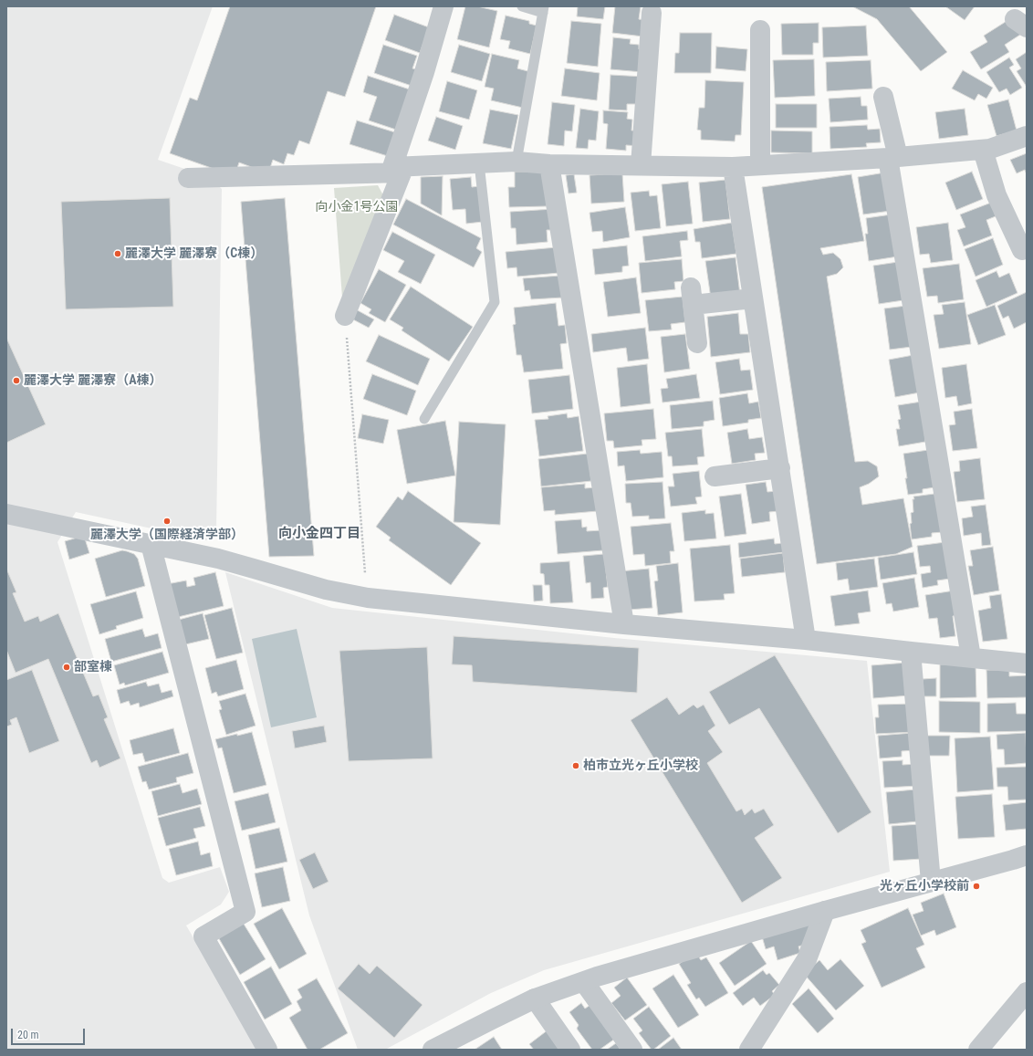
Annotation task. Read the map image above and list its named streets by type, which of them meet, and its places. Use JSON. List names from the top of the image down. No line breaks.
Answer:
{"districts":["向小金四丁目"],"parks":["向小金1号公園"],"places":["麗澤大学 麗澤寮（C棟）","麗澤大学 麗澤寮（A棟）","麗澤大学（国際経済学部）","部室棟","柏市立光ヶ丘小学校","光ヶ丘小学校前"],"scale_bar":"20 m"}
